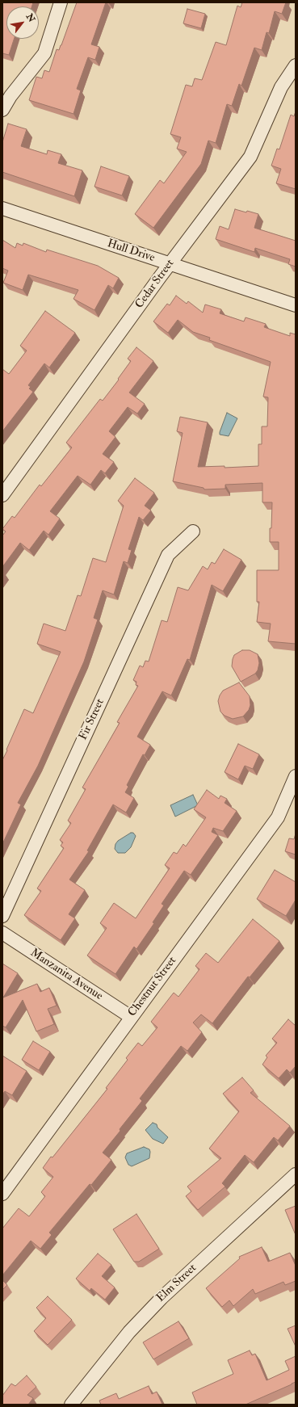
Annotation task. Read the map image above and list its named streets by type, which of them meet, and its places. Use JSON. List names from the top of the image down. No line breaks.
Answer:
{"streets":{"street":["Hull Drive","Cedar Street","Fir Street","Manzanita Avenue","Chestnut Street","Elm Street"]},"crossings":[["Hull Drive","Cedar Street"],["Manzanita Avenue","Chestnut Street"]],"north":"top right"}
